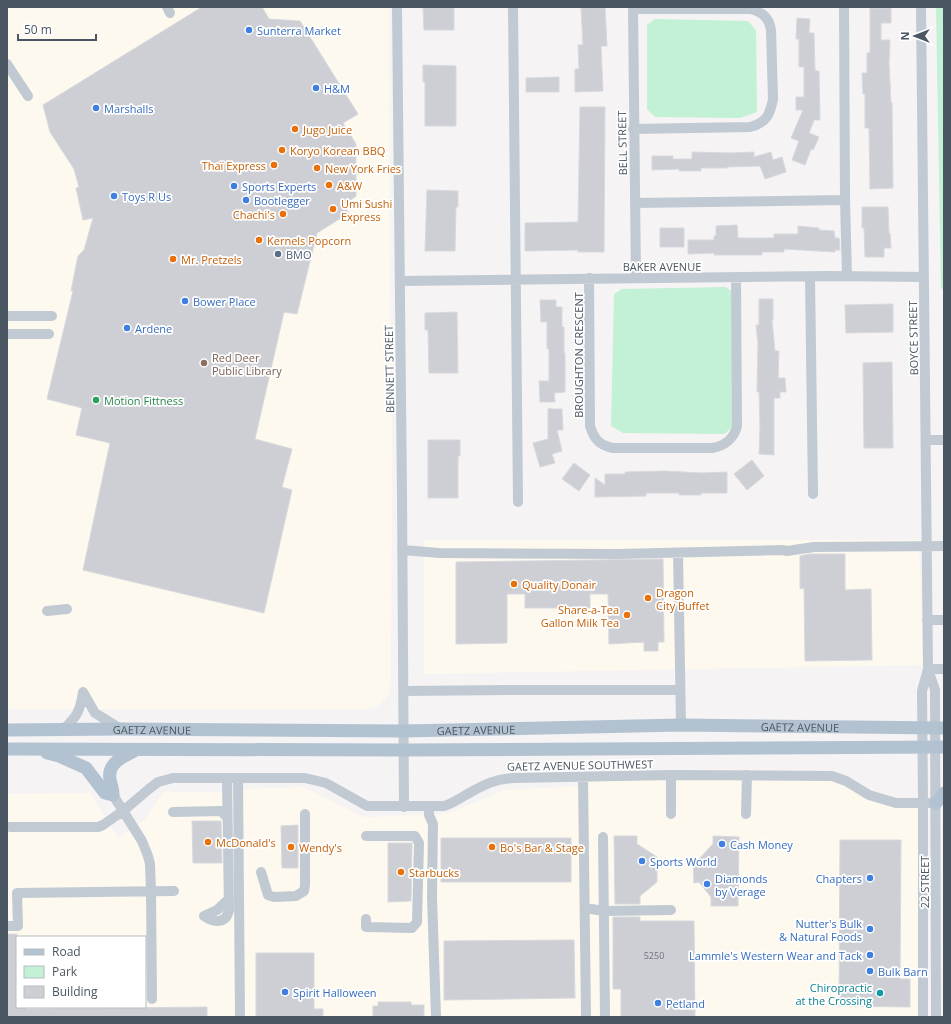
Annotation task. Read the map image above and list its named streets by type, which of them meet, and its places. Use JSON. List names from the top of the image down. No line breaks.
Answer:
{"streets":{"main road":["GAETZ AVENUE"],"street":["BELL STREET","BAKER AVENUE","BOYCE STREET","BROUGHTON CRESCENT","BENNETT STREET","GAETZ AVENUE SOUTHWEST","22 STREET"]},"crossings":[["BELL STREET","BAKER AVENUE"],["BAKER AVENUE","BOYCE STREET"],["BAKER AVENUE","BROUGHTON CRESCENT"],["BAKER AVENUE","BENNETT STREET"],["BOYCE STREET","GAETZ AVENUE"],["BOYCE STREET","22 STREET"],["BENNETT STREET","GAETZ AVENUE"],["GAETZ AVENUE","22 STREET"],["GAETZ AVENUE SOUTHWEST","22 STREET"]],"places":["Sunterra Market","H&M","Marshalls","Jugo Juice","Koryo Korean BBQ","Thaï Express","New York Fries","A&W","Sports Experts","Toys R Us","Bootlegger","Umi Sushi Express","Chachi's","Kernels Popcorn","BMO","Mr. Pretzels","Bower Place","Ardene","Red Deer Public Library","Motion Fittness","Quality Donair","Dragon City Buffet","Share-a-Tea Gallon Milk Tea","McDonald's","Cash Money","Wendy's","Bo's Bar & Stage","Sports World","Starbucks","Chapters","Diamonds by Verage","Nutter's Bulk & Natural Foods","Lammle's Western Wear and Tack","Bulk Barn","Spirit Halloween","Chiropractic at the Crossing","Petland"],"house_numbers":["5250"],"legend":["Road","Park","Building"],"scale_bar":"50 m","north":"left"}
